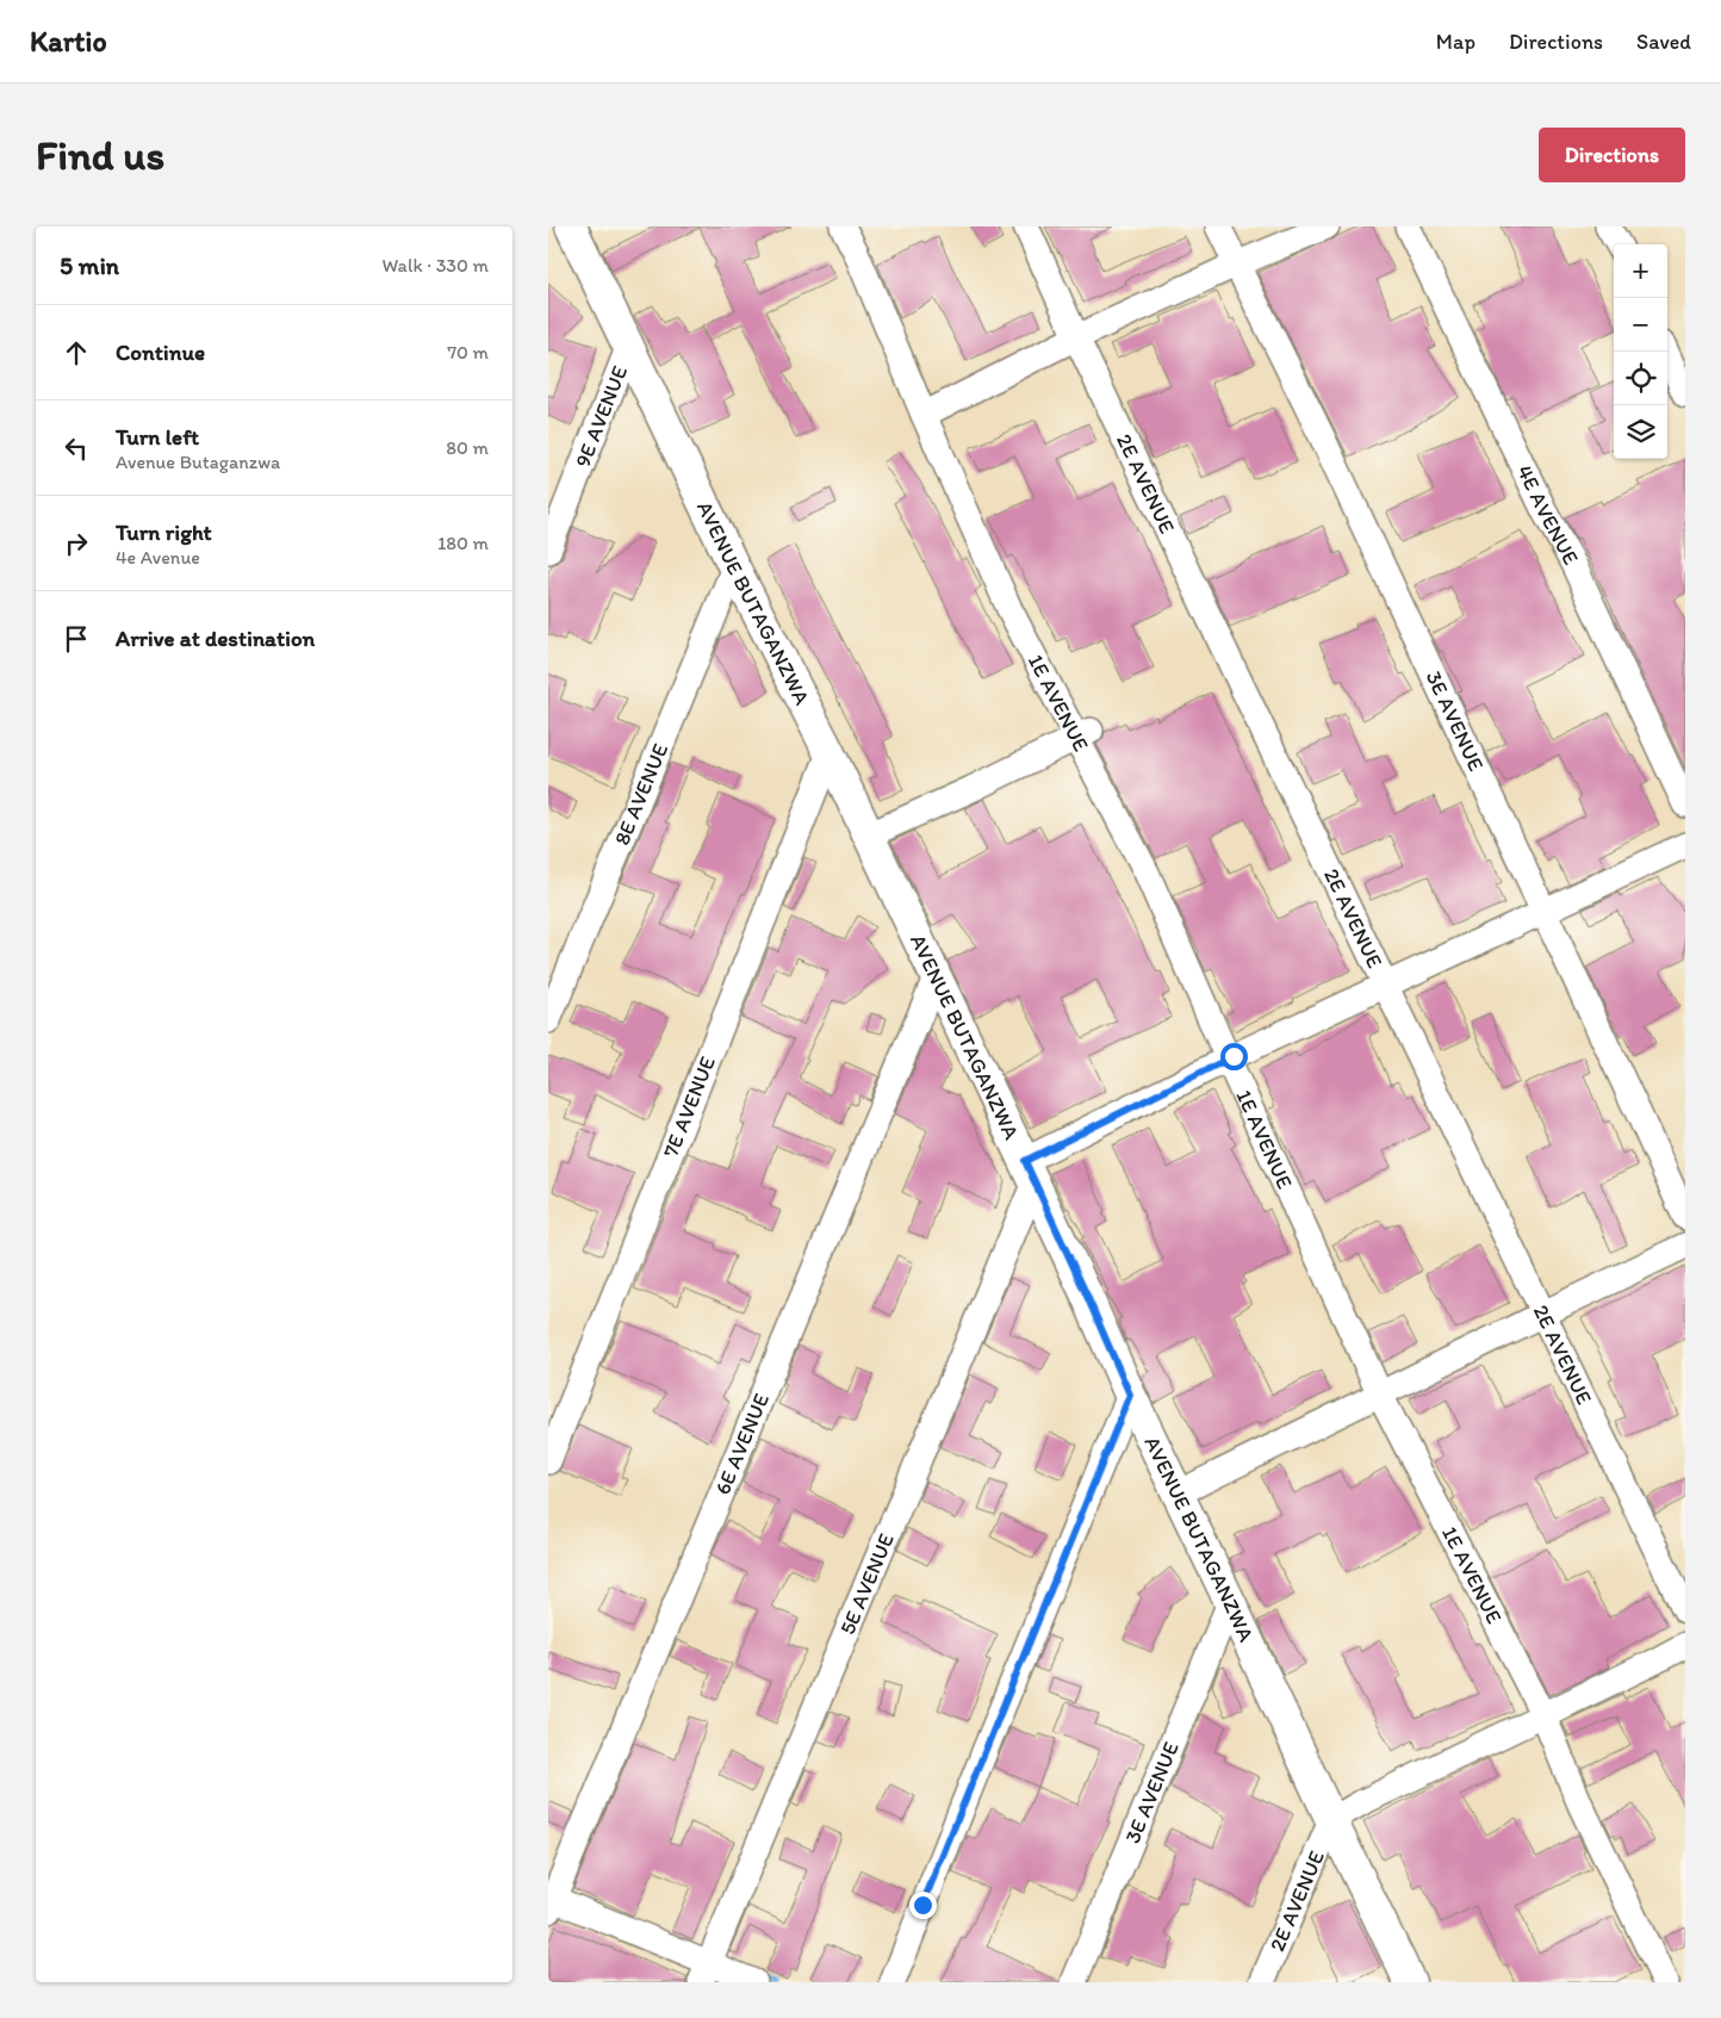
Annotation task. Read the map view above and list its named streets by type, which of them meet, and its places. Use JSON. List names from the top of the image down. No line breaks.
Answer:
{"streets":{"street":["9E AVENUE","2E AVENUE","4E AVENUE","AVENUE BUTAGANZWA","1E AVENUE","3E AVENUE","8E AVENUE","7E AVENUE","6E AVENUE","5E AVENUE"]},"crossings":[["9E AVENUE","AVENUE BUTAGANZWA"],["2E AVENUE","AVENUE BUTAGANZWA"],["AVENUE BUTAGANZWA","3E AVENUE"],["AVENUE BUTAGANZWA","8E AVENUE"],["AVENUE BUTAGANZWA","7E AVENUE"],["AVENUE BUTAGANZWA","6E AVENUE"],["AVENUE BUTAGANZWA","5E AVENUE"]],"page":{"header":"Kartio","nav":["Map","Directions","Saved"],"buttons":"Directions","title":"Find us","heading":["5 min","Walk · 330 m"],"map_buttons":["+","−"],"list":[["Continue","70 m"],["Turn left","Avenue Butaganzwa","80 m"],["Turn right","4e Avenue","180 m"],"Arrive at destination"]}}
